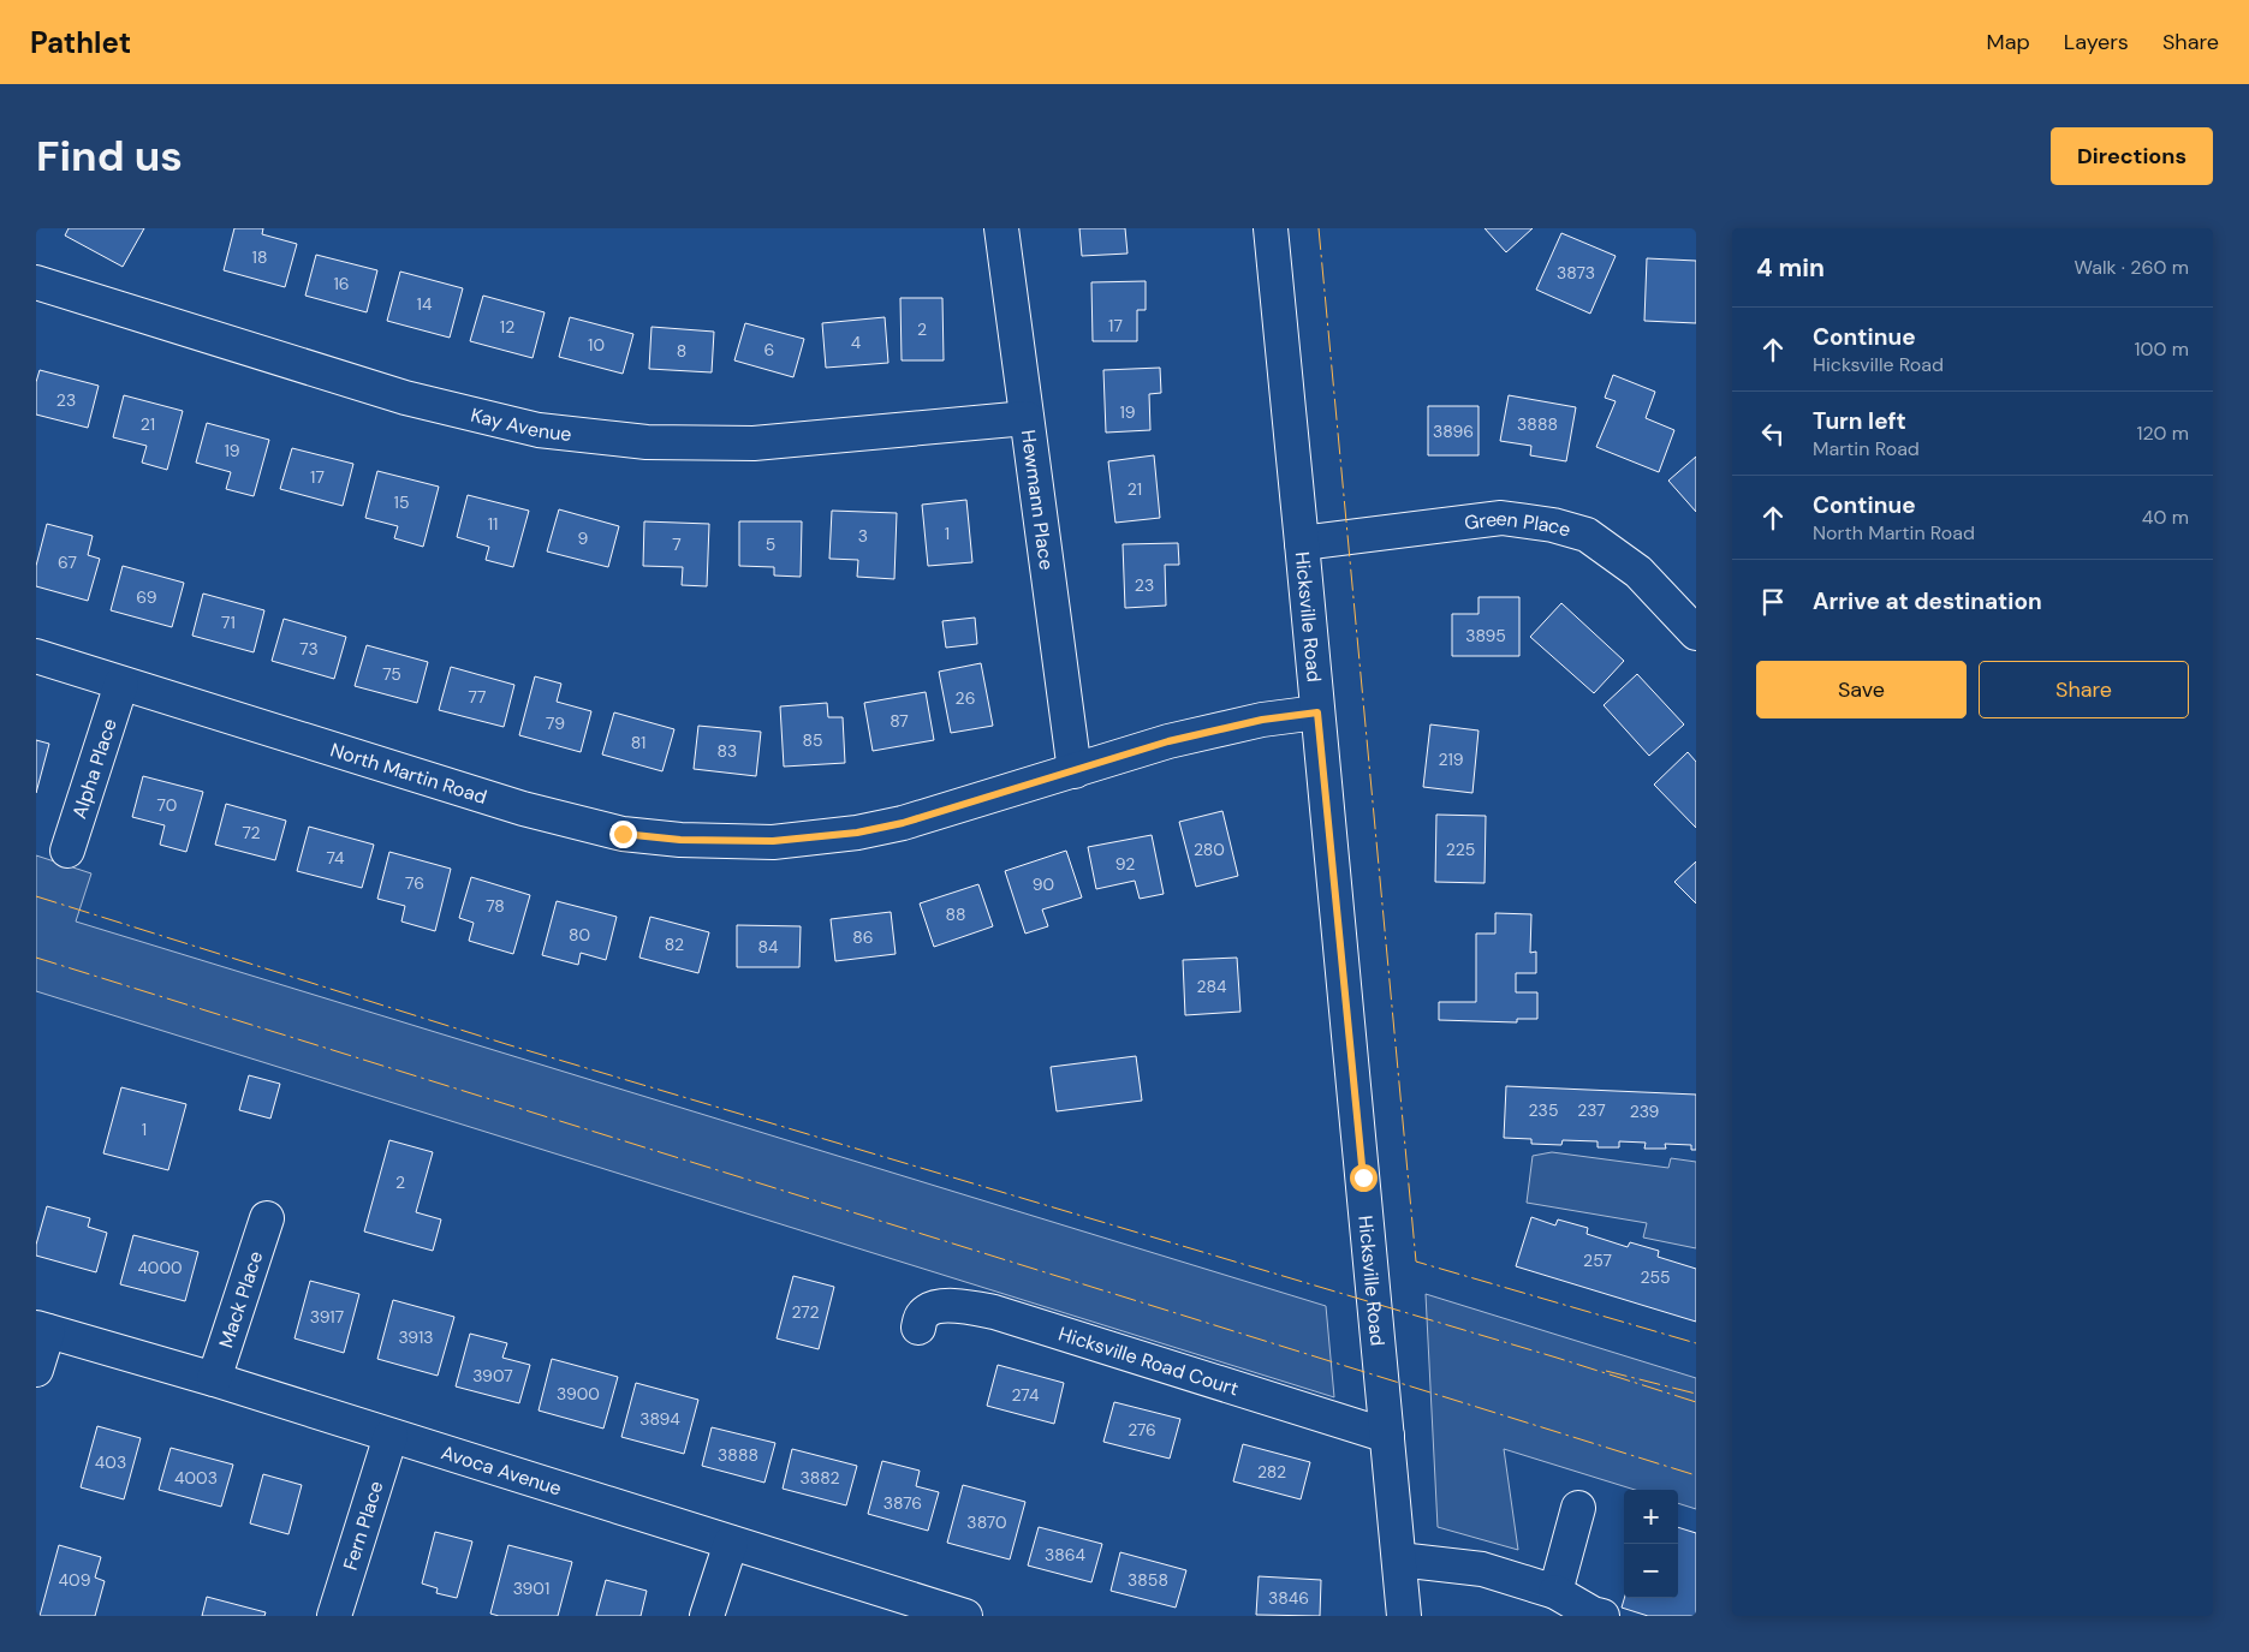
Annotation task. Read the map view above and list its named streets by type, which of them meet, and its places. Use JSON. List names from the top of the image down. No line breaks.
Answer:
{"streets":{"street":["Kay Avenue","Hewmann Place","Green Place","Hicksville Road","Alpha Place","North Martin Road","Mack Place","Hicksville Road Court","Avoca Avenue","Fern Place"]},"crossings":[["Kay Avenue","Hewmann Place"],["Hewmann Place","North Martin Road"],["Green Place","Hicksville Road"],["Hicksville Road","North Martin Road"],["Hicksville Road","Hicksville Road Court"],["Alpha Place","North Martin Road"],["Mack Place","Avoca Avenue"],["Avoca Avenue","Fern Place"]],"house_numbers":["18","3873","16","14","17","12","2","4","10","6","8","23","19","21","3888","3896","19","17","21","15","11","1","3","9","7","5","67","23","69","71","3895","73","75","77","26","87","79","85","81","83","219","70","72","280","225","74","92","76","90","78","88","80","86","82","84","284","235","237","239","1","2","257","4000","255","272","3917","3913","3907","3900","274","3894","276","3888","403","282","4003","3882","3876","3870","3864","409","3858","3901","3846"],"page":{"header":"Pathlet","nav":["Map","Layers","Share"],"buttons":["Directions",["Save","Share"]],"title":"Find us","heading":["4 min","Walk · 260 m"],"list":[["Continue","Hicksville Road","100 m"],["Turn left","Martin Road","120 m"],["Continue","North Martin Road","40 m"],"Arrive at destination"],"map_buttons":["+","−"]}}
